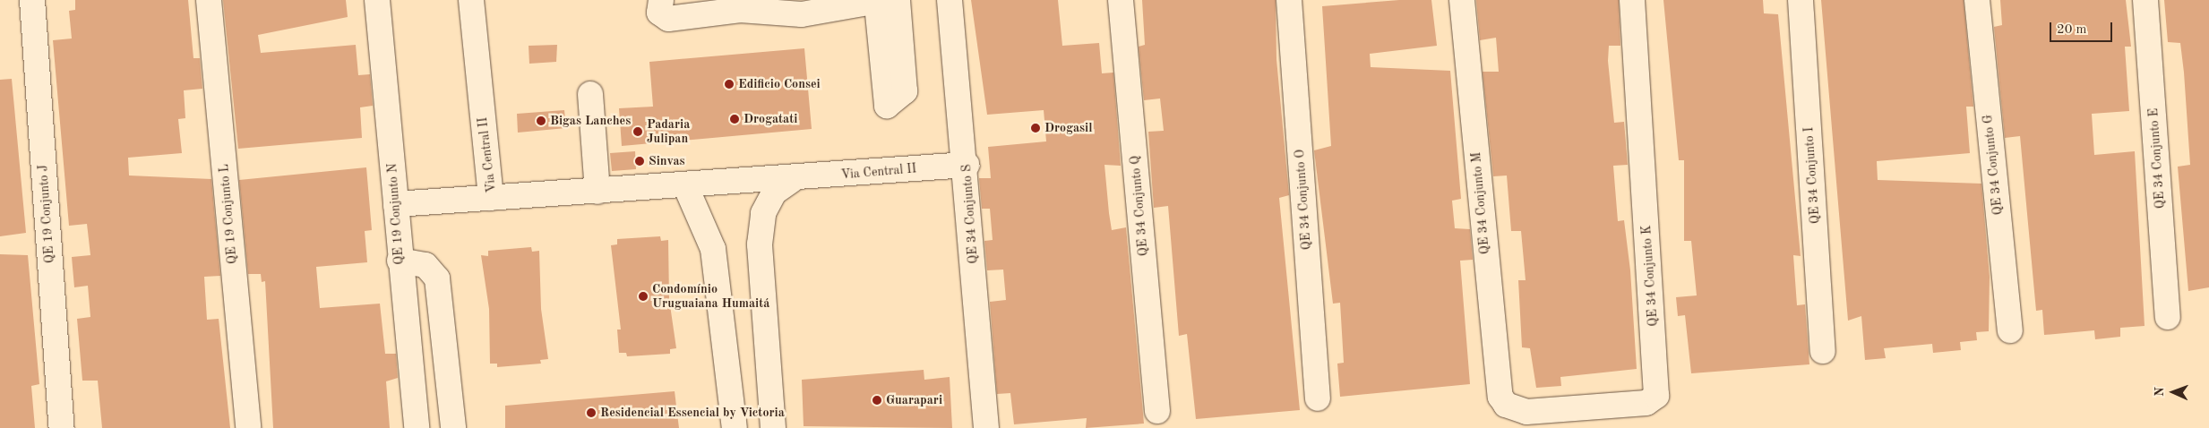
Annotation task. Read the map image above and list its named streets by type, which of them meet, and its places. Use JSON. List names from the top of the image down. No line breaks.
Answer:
{"streets":{"street":["Via Central II","QE 34 Conjunto E","QE 34 Conjunto G","QE 34 Conjunto I","QE 34 Conjunto O","QE 34 Conjunto M","QE 34 Conjunto Q","QE 19 Conjunto J","QE 19 Conjunto L","QE 19 Conjunto N","QE 34 Conjunto S","QE 34 Conjunto K"]},"crossings":[["Via Central II","QE 34 Conjunto S"],["QE 34 Conjunto M","QE 34 Conjunto K"]],"places":["Edificio Consei","Drogatati","Bigas Lanches","Drogasil","Padaria Julipan","Sinvas","Condomínio Uruguaiana Humaitá","Guarapari","Residencial Essencial by Victoria"],"scale_bar":"20 m","north":"left"}
